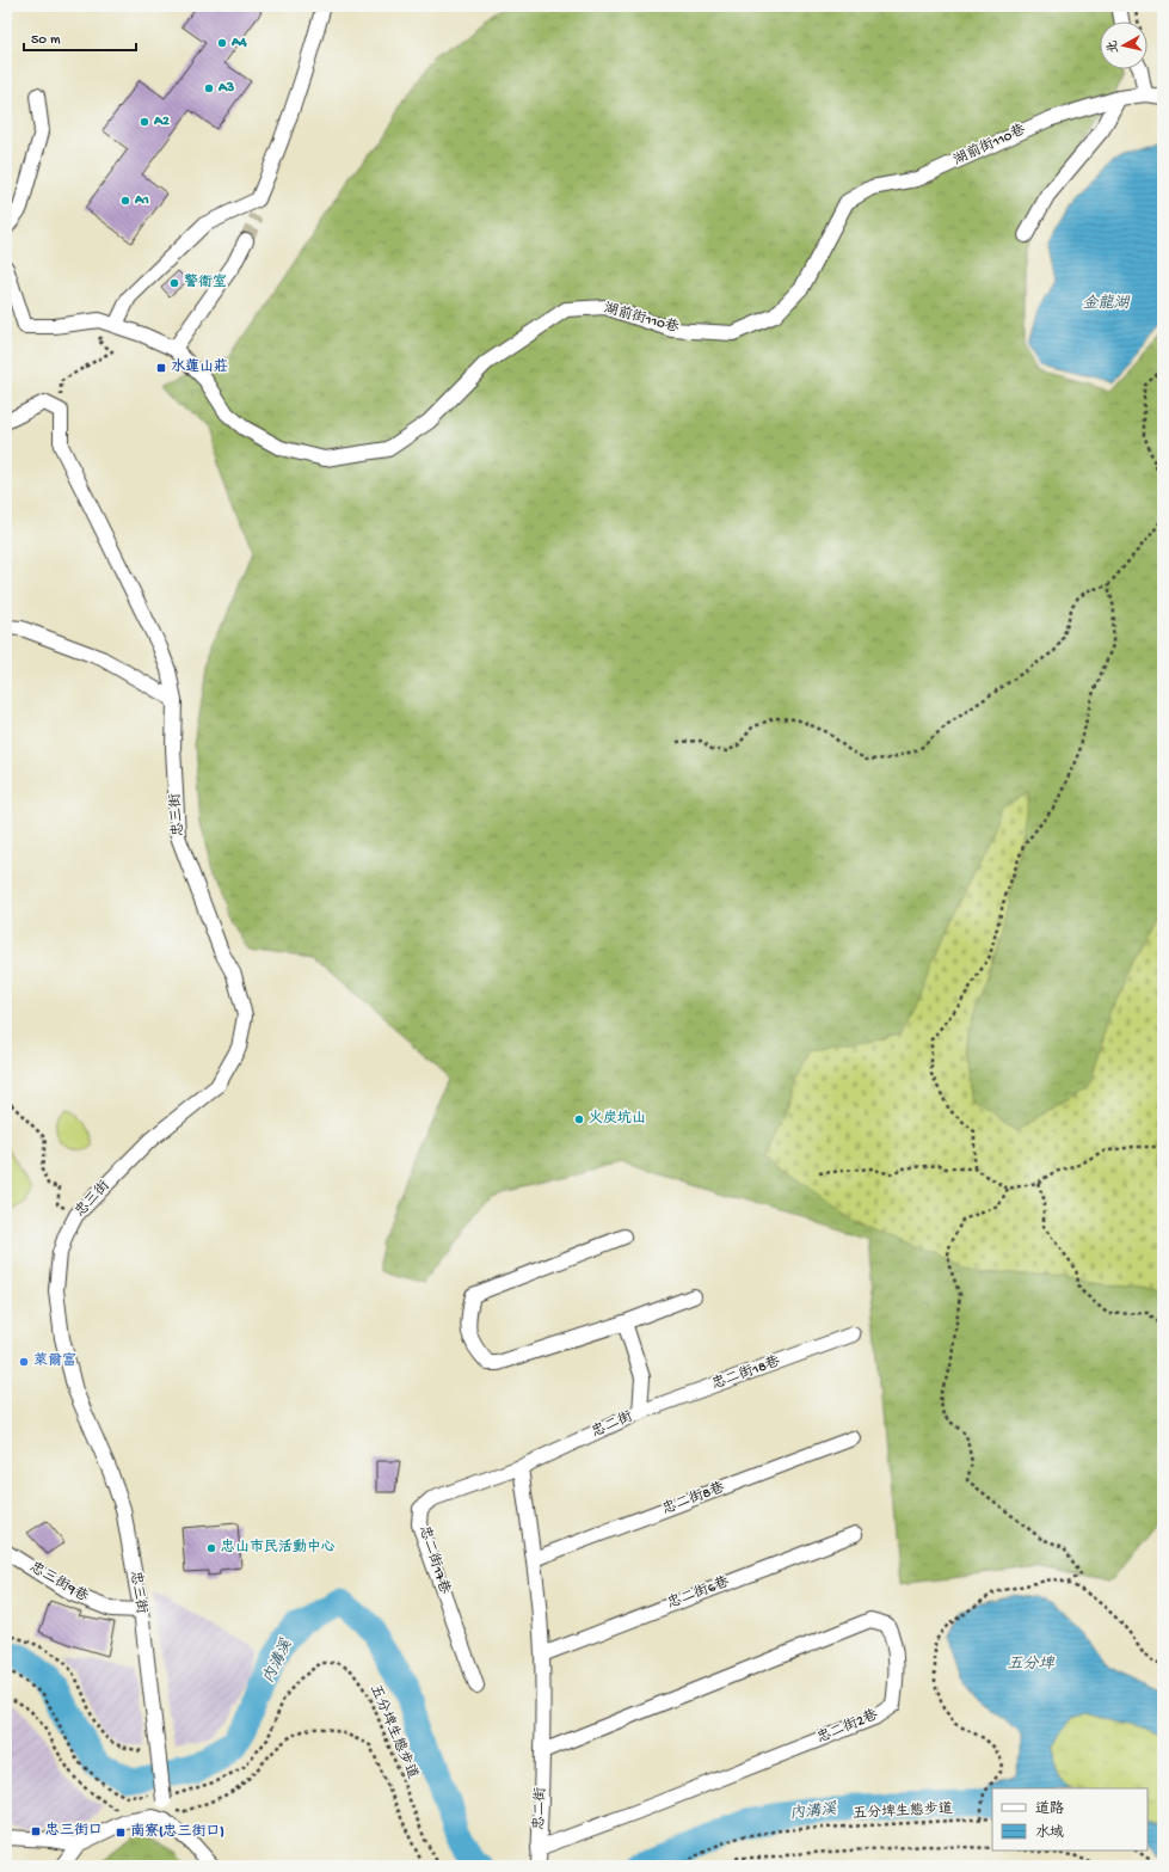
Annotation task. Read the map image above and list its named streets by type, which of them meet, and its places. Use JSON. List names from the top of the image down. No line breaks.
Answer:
{"streets":{"street":["湖前街110巷","忠三街","忠二街18巷","忠二街","忠二街8巷","忠二街17巷","忠三街9巷","忠二街6巷","忠二街2巷"],"path":["五分埤生態步道"]},"crossings":[["忠三街","忠三街9巷"],["忠三街","五分埤生態步道"],["忠二街18巷","忠二街"],["忠二街","忠二街8巷"],["忠二街","忠二街17巷"],["忠二街","忠二街6巷"],["忠二街","忠二街2巷"]],"water":["金龍湖","內溝溪","五分埤"],"places":{"other":["A4","A3","A2","A1","警衛室","火炭坑山","萊爾富","忠山市民活動中心"],"transit":["水蓮山莊","忠三街口","南寮(忠三街口)"]},"legend":["道路","水域"],"scale_bar":"50 m","north":"left"}
